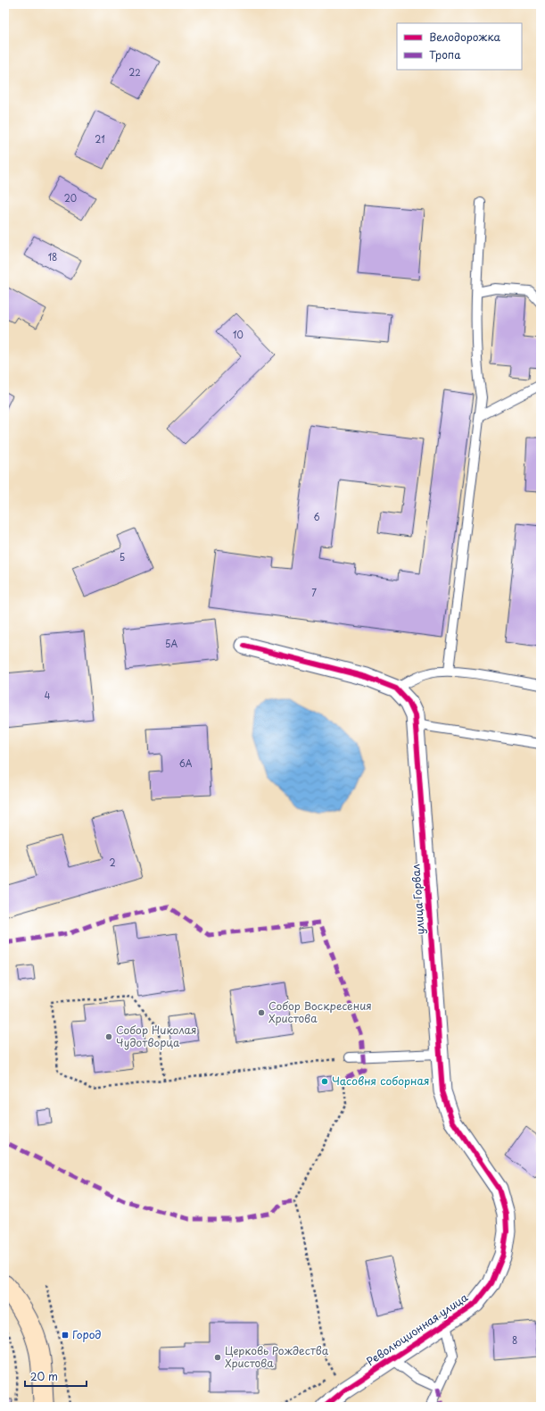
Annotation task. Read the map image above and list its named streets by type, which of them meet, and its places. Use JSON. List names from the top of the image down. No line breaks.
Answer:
{"streets":{"street":["улица Горвал","Революционная улица"]},"crossings":[["улица Горвал","Революционная улица"]],"places":{"other":["Собор Воскресения Христова","Собор Николая Чудотворца","Часовня соборная","Церковь Рождества Христова"],"transit":["Город"]},"house_numbers":["22","21","20","18","10","6","5","7","5А","4","6А","2","8"],"legend":["Велодорожка","Тропа"],"scale_bar":"20 m"}
